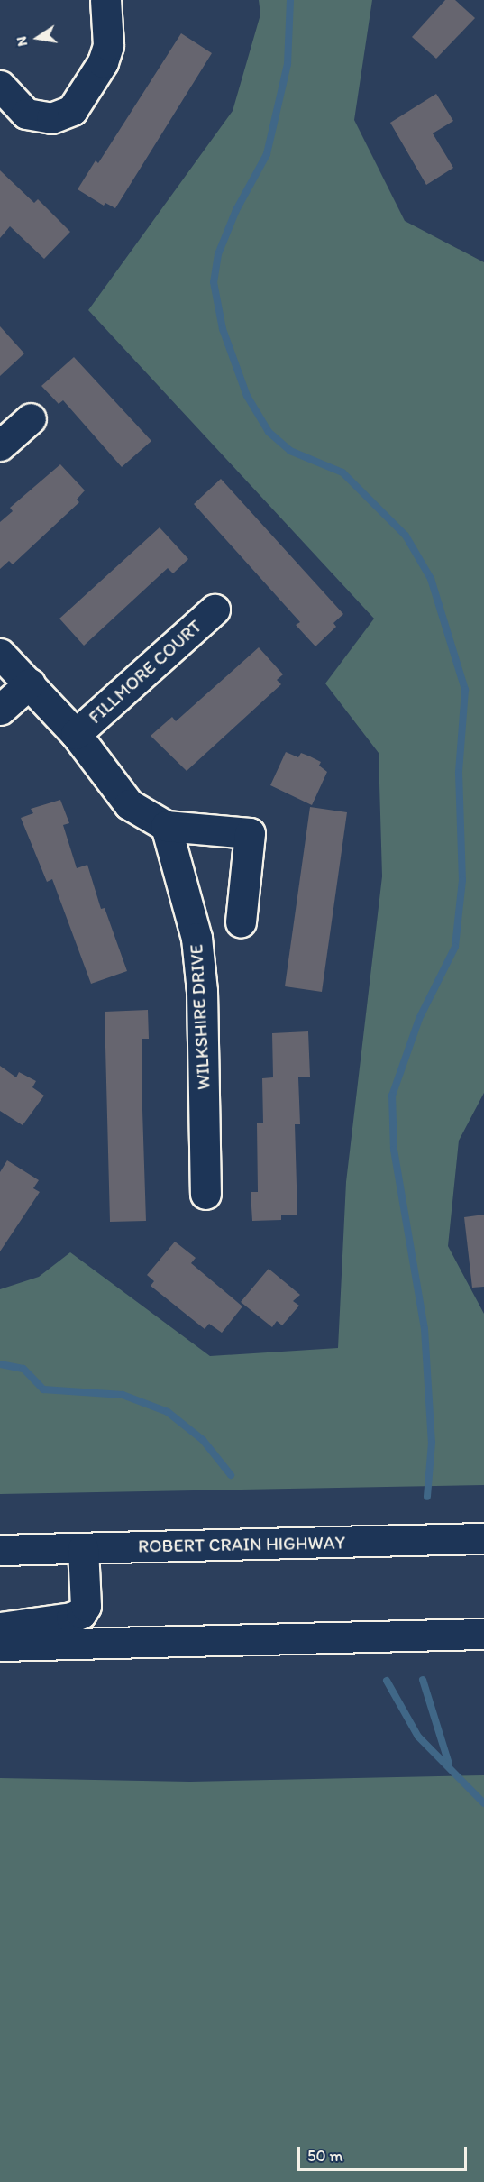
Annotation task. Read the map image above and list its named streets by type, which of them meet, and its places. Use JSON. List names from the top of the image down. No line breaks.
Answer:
{"streets":{"main road":["FILLMORE COURT","WILKSHIRE DRIVE","ROBERT CRAIN HIGHWAY"]},"scale_bar":"50 m","north":"left"}
